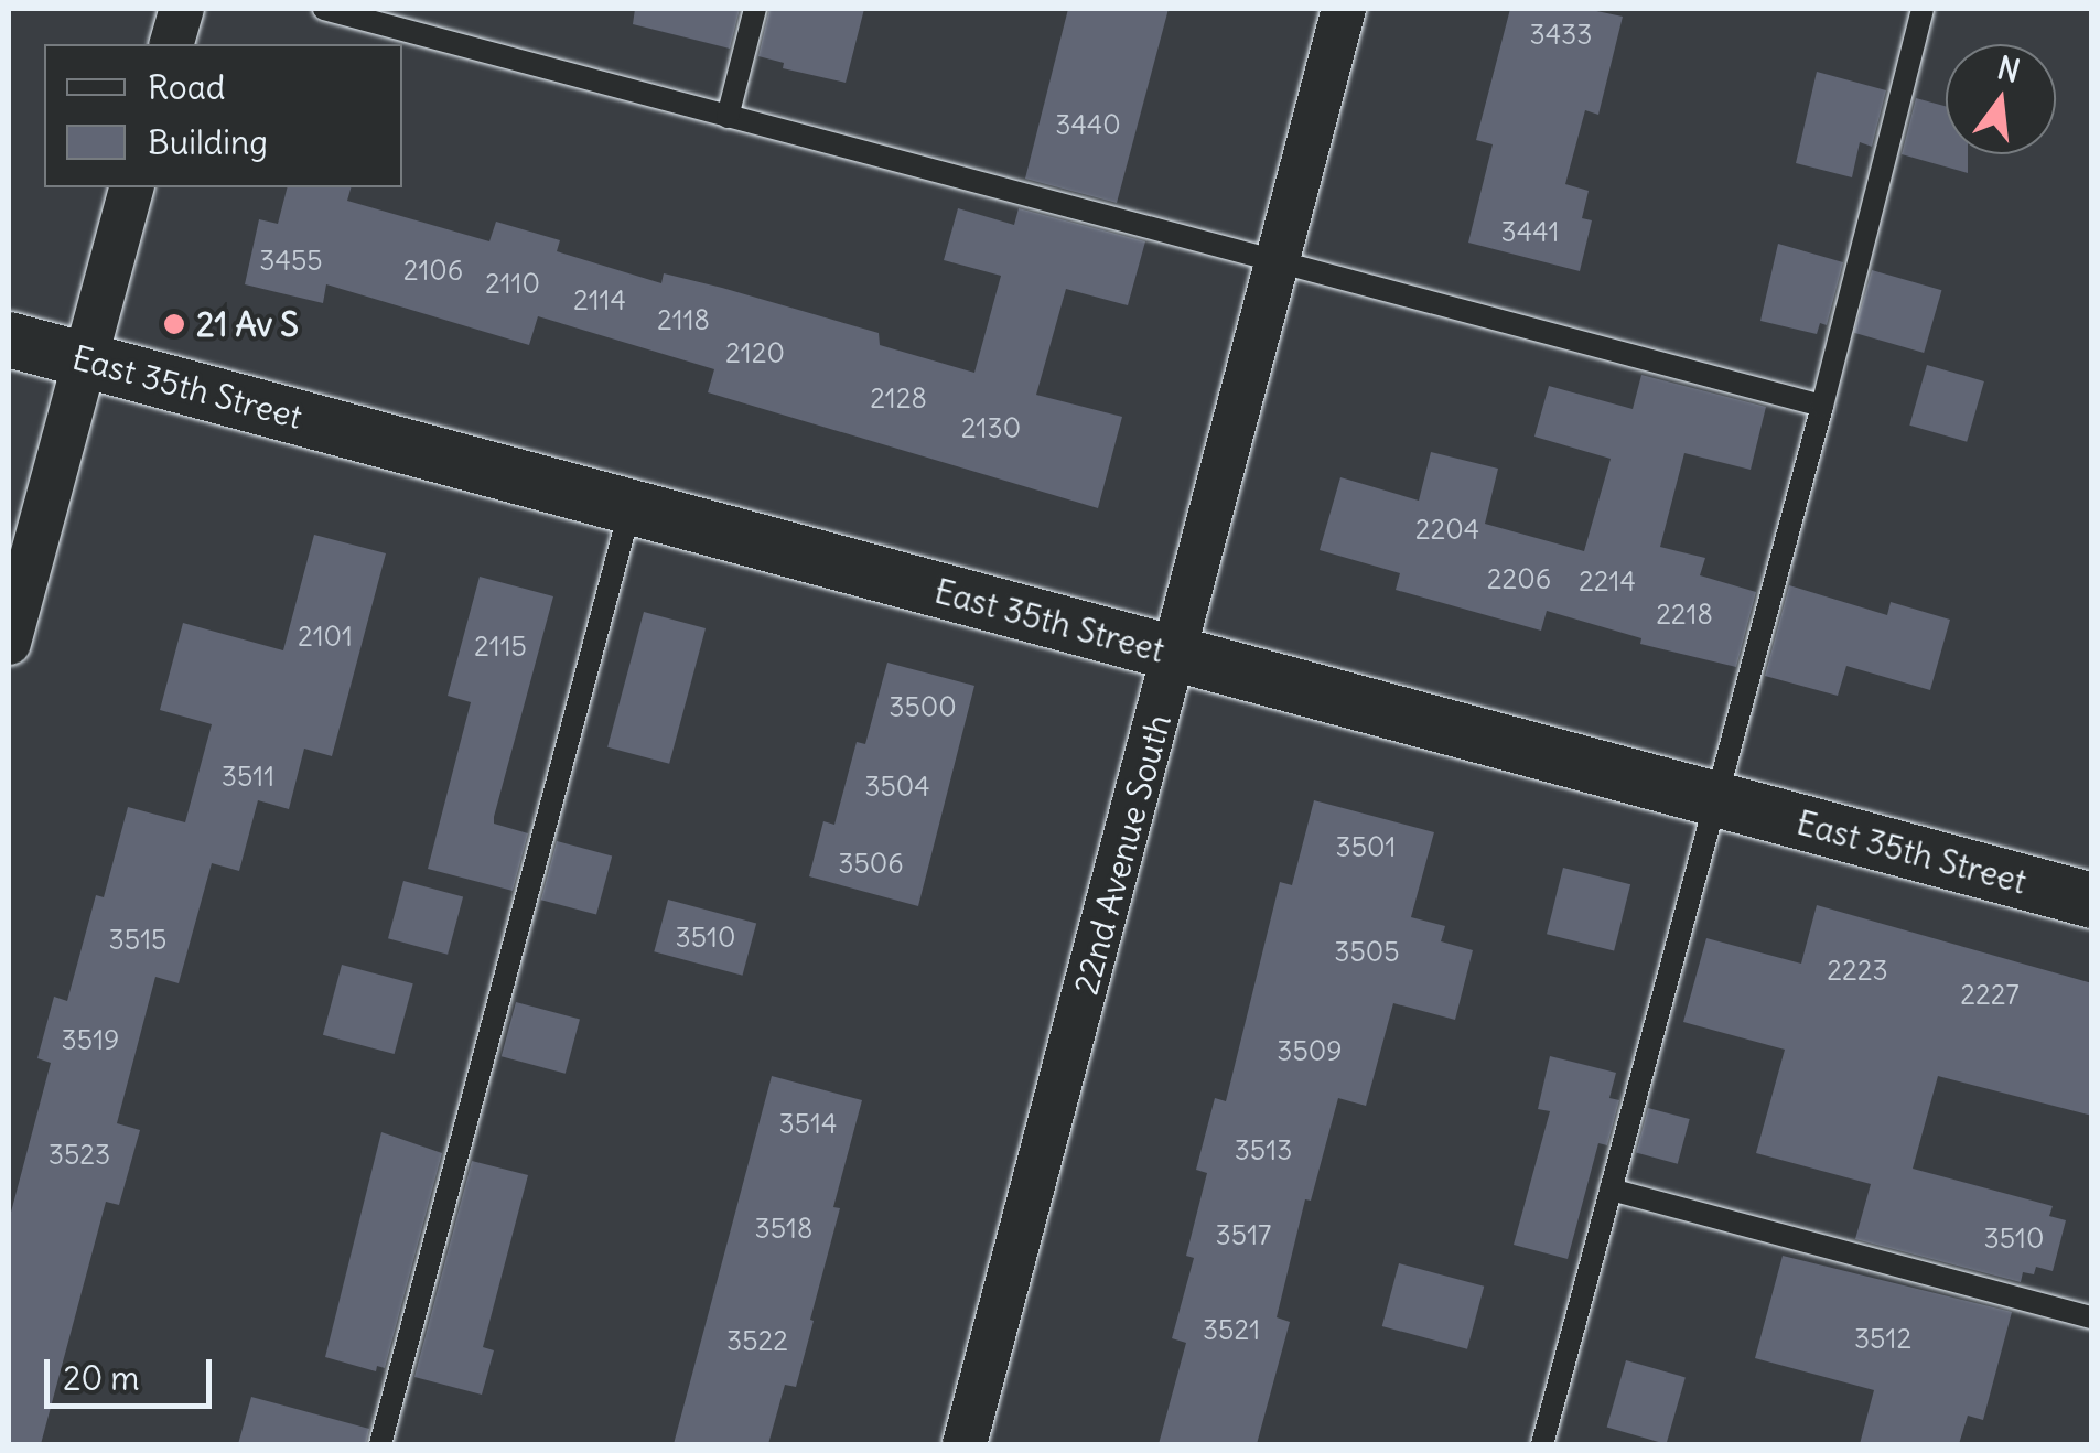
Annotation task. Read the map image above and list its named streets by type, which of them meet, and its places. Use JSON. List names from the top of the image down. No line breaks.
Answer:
{"streets":{"street":["East 35th Street","22nd Avenue South"]},"crossings":[["East 35th Street","22nd Avenue South"]],"places":["21 Av S"],"house_numbers":["3433","3440","3441","3455","2106","2110","2114","2118","2120","2128","2130","2204","2206","2214","2218","2101","2115","3500","3511","3504","3501","3506","3510","3515","3505","2223","2227","3519","3509","3514","3513","3523","3518","3517","3510","3521","3512","3522"],"legend":["Road","Building"],"scale_bar":"20 m","north":"top"}
